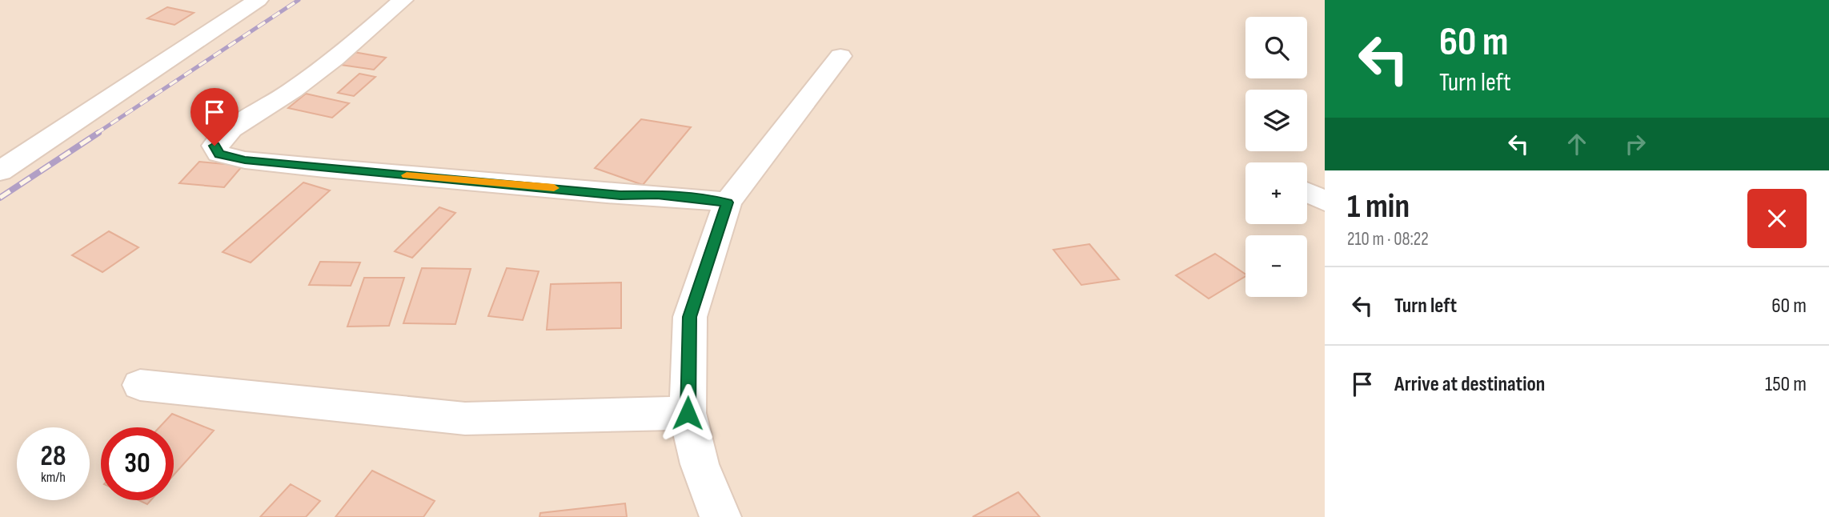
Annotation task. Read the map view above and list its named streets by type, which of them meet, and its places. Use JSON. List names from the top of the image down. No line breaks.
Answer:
{"page":{"turn":["60 m","Turn left"],"map_buttons":["+","−"],"heading":["1 min","210 m · 08:22"],"list":[{"name":"Turn left","value":"60 m"},{"name":"Arrive at destination","value":"150 m"}],"speed":"28 km/h","limit":"30"}}
